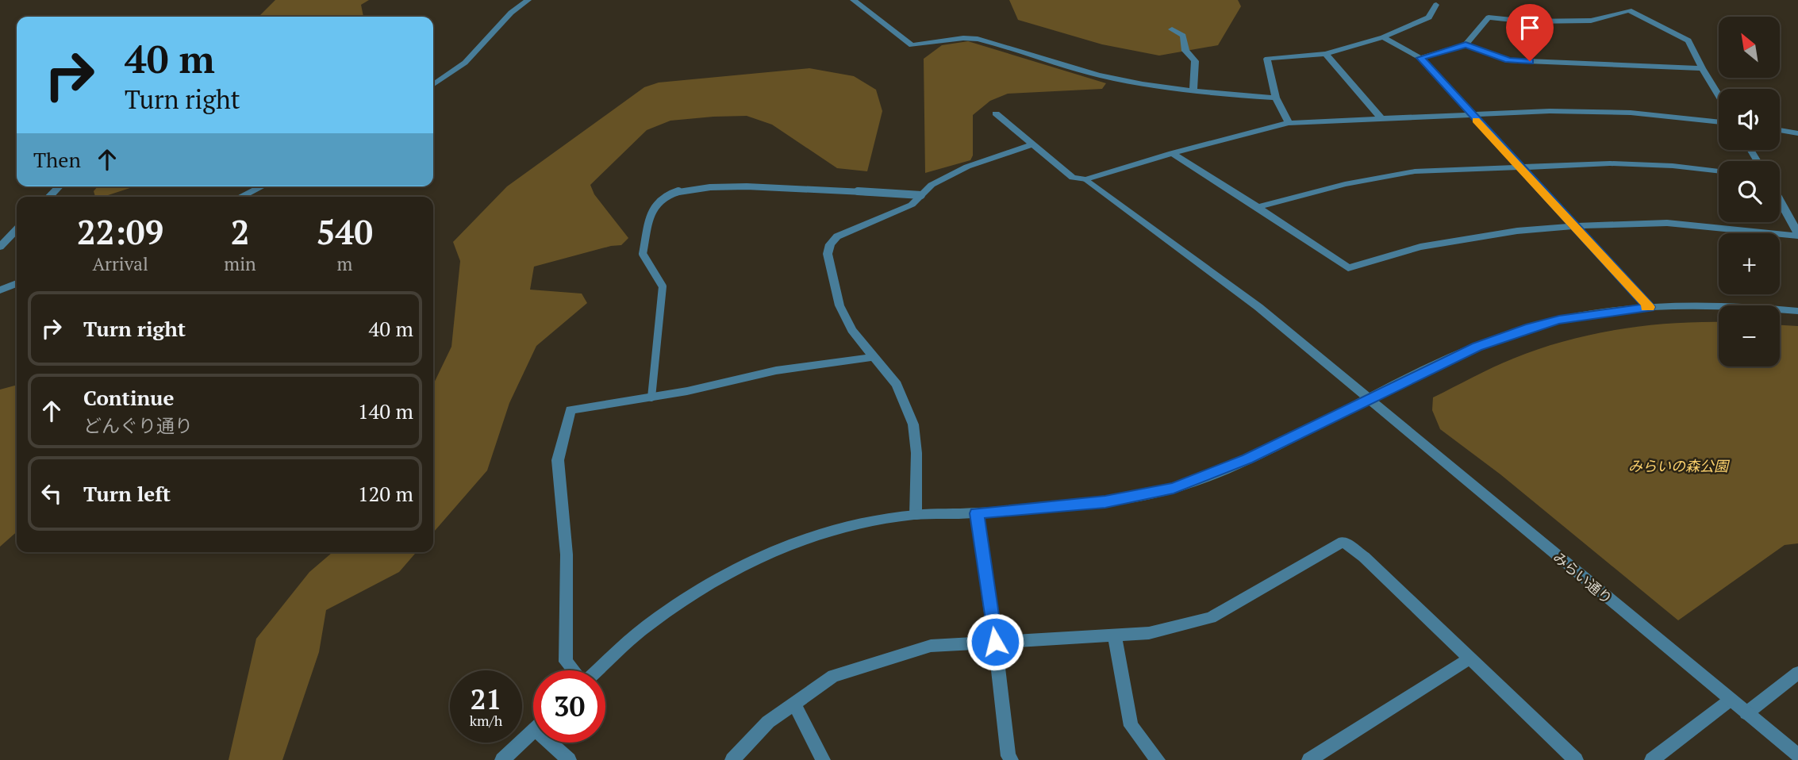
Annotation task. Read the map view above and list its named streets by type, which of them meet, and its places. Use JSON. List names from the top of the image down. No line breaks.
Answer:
{"streets":{"street":["みらい通り"]},"parks":["みらいの森公園"],"north":"top left","page":{"map_buttons":["+","−"],"turn":["40 m","Turn right"],"then":"Then","eta":["22:09","Arrival","2","min","540","m"],"list":[{"name":"Turn right","value":"40 m"},{"name":"Continue","note":"どんぐり通り","value":"140 m"},{"name":"Turn left","value":"120 m"}],"speed":"21 km/h","limit":"30"}}
